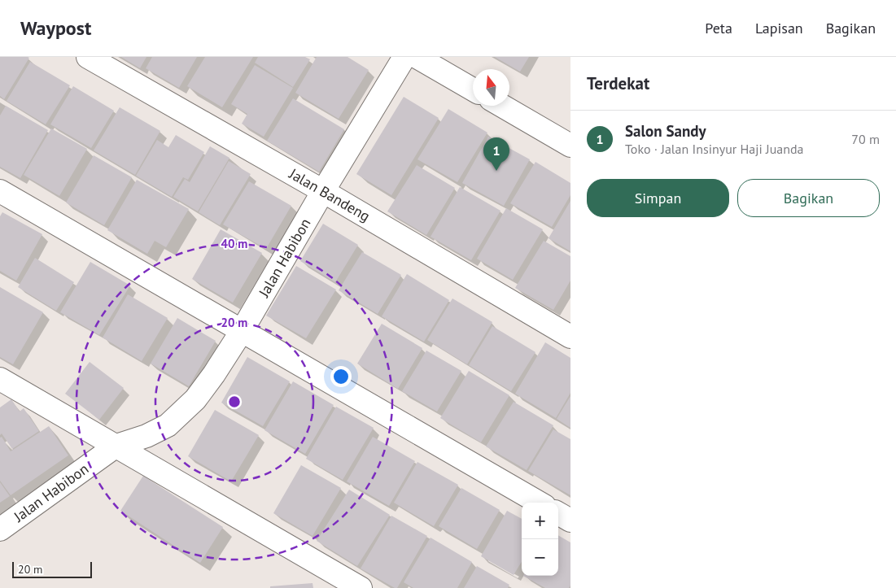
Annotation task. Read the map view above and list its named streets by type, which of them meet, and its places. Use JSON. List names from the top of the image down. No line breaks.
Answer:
{"streets":{"street":["Jalan Bandeng","Jalan Habibon"]},"crossings":[["Jalan Bandeng","Jalan Habibon"]],"scale_bar":"20 m","north":"top","page":{"header":"Waypost","nav":["Peta","Lapisan","Bagikan"],"heading":"Terdekat","list":[{"mark":"1","name":"Salon Sandy","note":"Toko · Jalan Insinyur Haji Juanda","value":"70 m"}],"pins":"1","buttons":["Simpan","Bagikan"],"map_buttons":["+","−"],"scale":"20 m"},"rings":["40 m","20 m"]}
